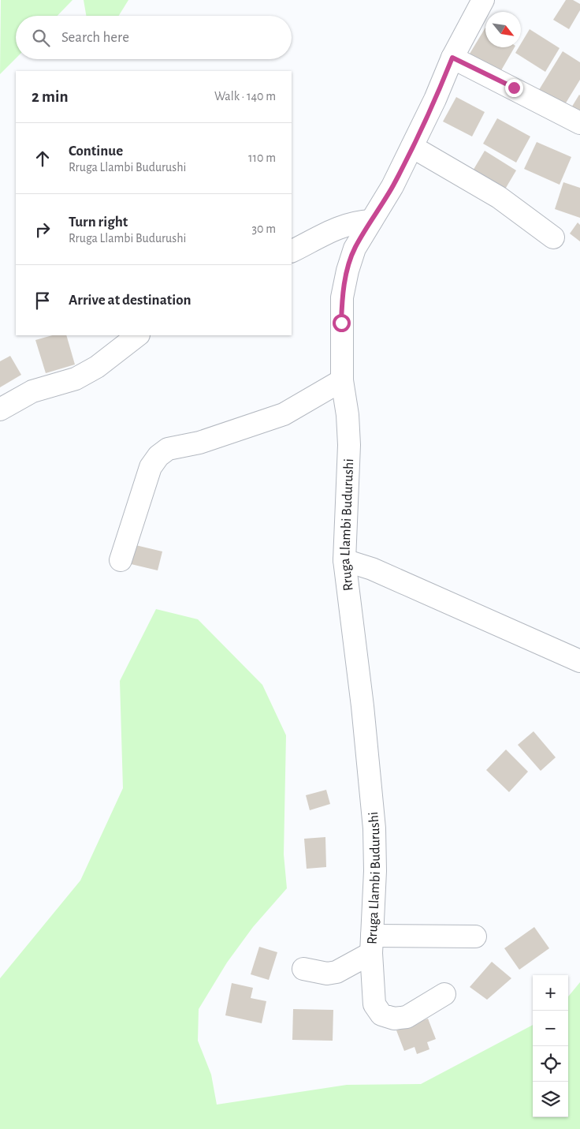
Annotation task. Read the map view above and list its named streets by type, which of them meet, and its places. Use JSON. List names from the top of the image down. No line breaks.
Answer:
{"streets":{"street":["Rruga Llambi Budurushi"]},"north":"bottom right","page":{"search":"Search here","heading":["2 min","Walk · 140 m"],"list":[["Continue","Rruga Llambi Budurushi","110 m"],["Turn right","Rruga Llambi Budurushi","30 m"],"Arrive at destination"],"map_buttons":["+","−"]}}
